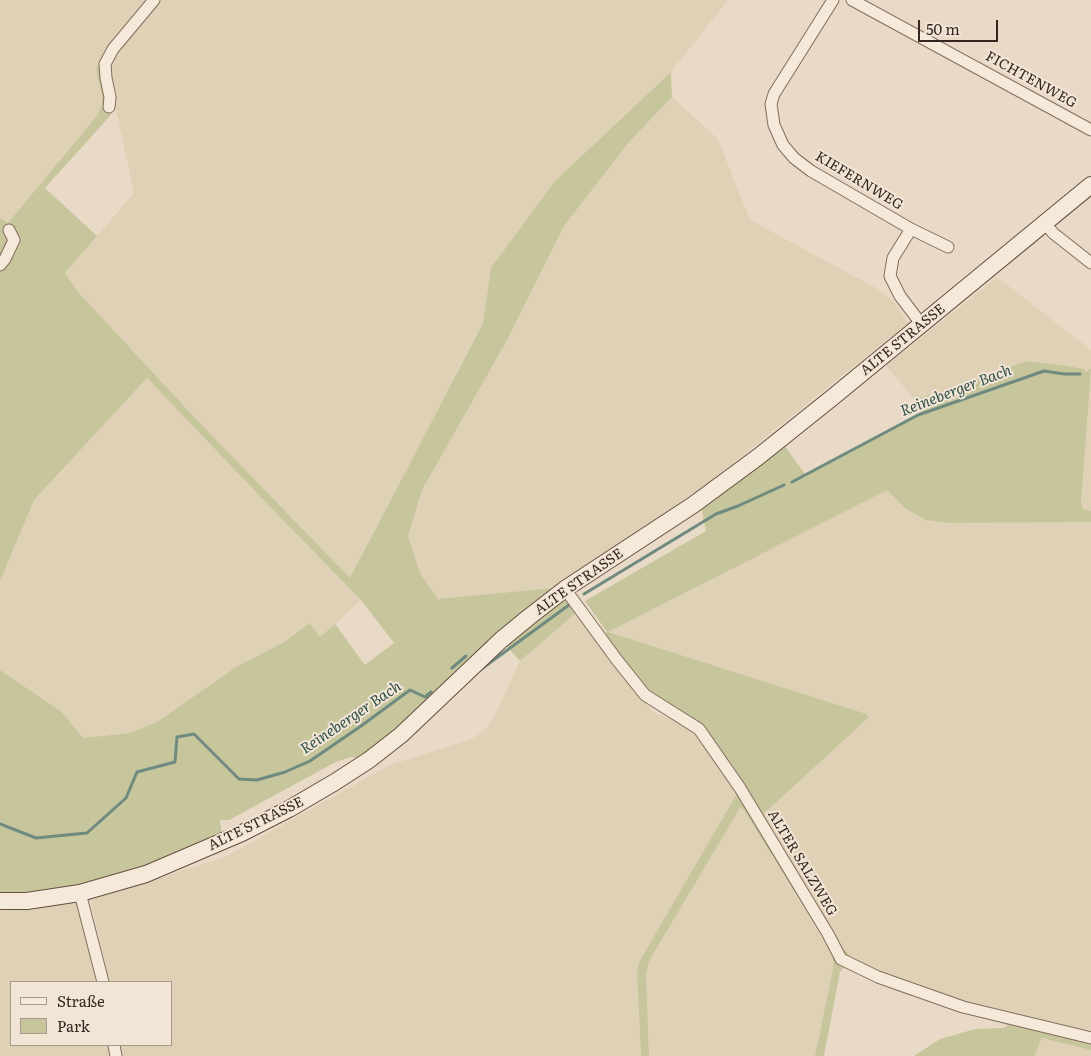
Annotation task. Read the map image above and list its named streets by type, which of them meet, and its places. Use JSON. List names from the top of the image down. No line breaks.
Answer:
{"streets":{"main road":["ALTE STRASSE"],"street":["FICHTENWEG","KIEFERNWEG","ALTER SALZWEG"]},"crossings":[["KIEFERNWEG","ALTE STRASSE"],["ALTE STRASSE","ALTER SALZWEG"]],"water":["Reineberger Bach"],"legend":["Straße","Park"],"scale_bar":"50 m"}
